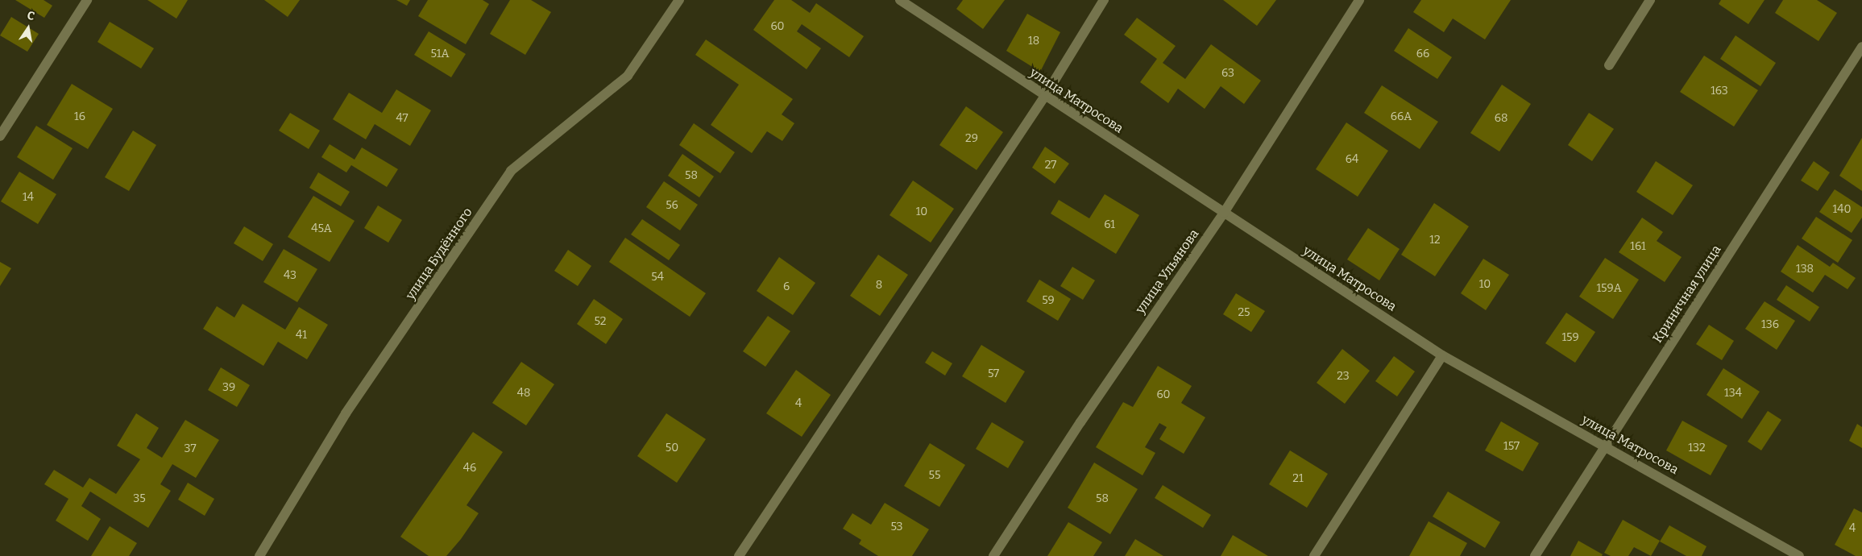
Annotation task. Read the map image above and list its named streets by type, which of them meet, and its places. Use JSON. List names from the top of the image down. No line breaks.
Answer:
{"streets":{"street":["улица Матросова","улица Будённого","улица Ульянова","Криничная улица"]},"crossings":[["улица Матросова","улица Ульянова"],["улица Матросова","Криничная улица"]],"house_numbers":["60","18","51А","66","63","163","16","66А","47","68","29","64","27","58","14","56","140","10","61","45А","12","161","138","43","54","10","8","6","159А","59","25","52","136","41","159","57","23","39","48","134","60","4","157","50","132","37","46","55","21","35","58","53","4"],"north":"top"}
